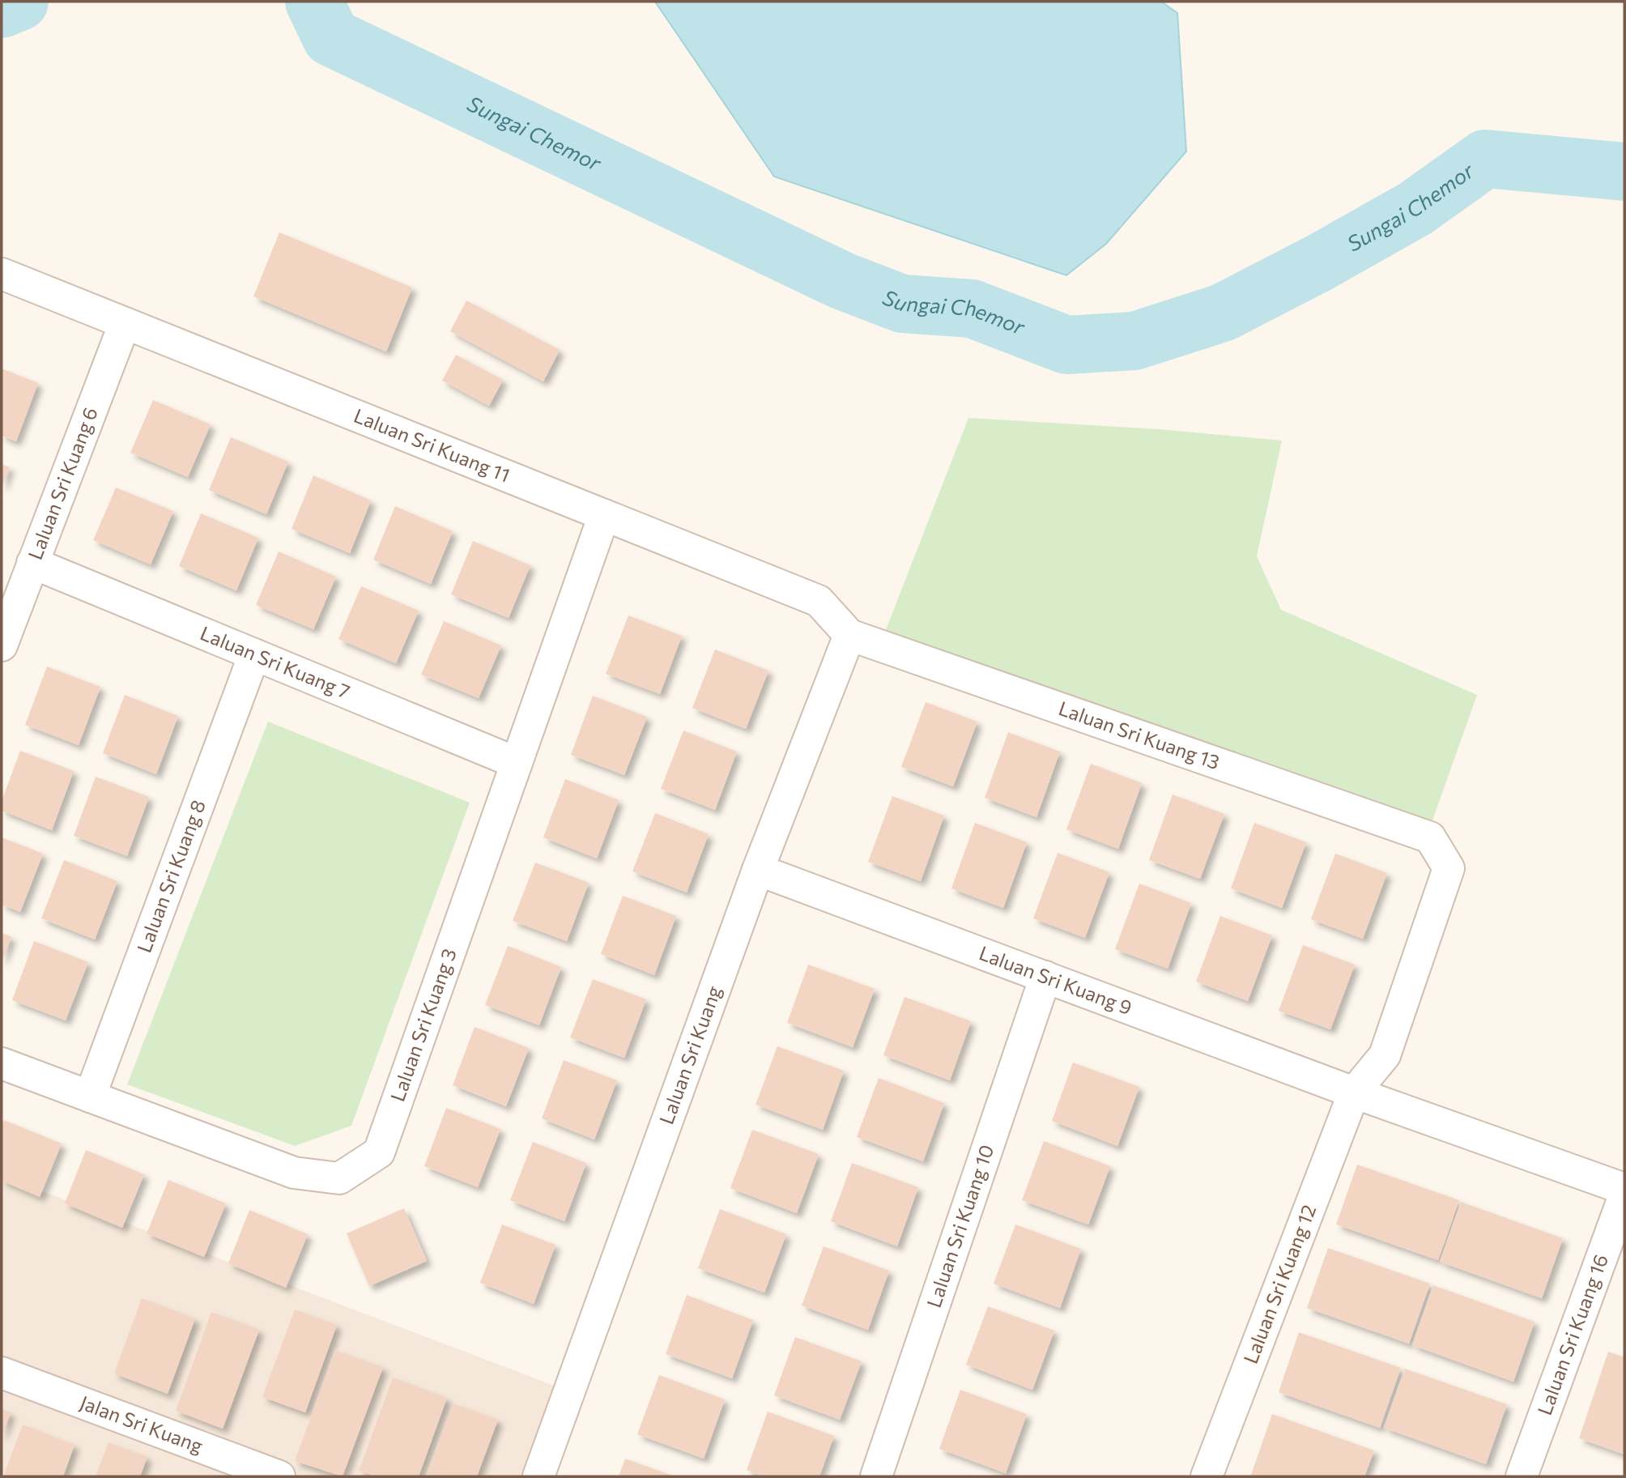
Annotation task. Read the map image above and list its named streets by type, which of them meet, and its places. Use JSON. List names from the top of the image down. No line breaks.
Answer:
{"streets":{"street":["Laluan Sri Kuang 11","Laluan Sri Kuang 6","Laluan Sri Kuang 7","Laluan Sri Kuang 13","Laluan Sri Kuang 8","Laluan Sri Kuang 9","Laluan Sri Kuang 3","Laluan Sri Kuang","Laluan Sri Kuang 10","Laluan Sri Kuang 12","Laluan Sri Kuang 16","Jalan Sri Kuang"]},"crossings":[["Laluan Sri Kuang 11","Laluan Sri Kuang 6"],["Laluan Sri Kuang 11","Laluan Sri Kuang 13"],["Laluan Sri Kuang 11","Laluan Sri Kuang 3"],["Laluan Sri Kuang 11","Laluan Sri Kuang"],["Laluan Sri Kuang 6","Laluan Sri Kuang 7"],["Laluan Sri Kuang 7","Laluan Sri Kuang 8"],["Laluan Sri Kuang 7","Laluan Sri Kuang 3"],["Laluan Sri Kuang 13","Laluan Sri Kuang"],["Laluan Sri Kuang 13","Laluan Sri Kuang 12"],["Laluan Sri Kuang 8","Laluan Sri Kuang 3"],["Laluan Sri Kuang 9","Laluan Sri Kuang"],["Laluan Sri Kuang 9","Laluan Sri Kuang 10"],["Laluan Sri Kuang 9","Laluan Sri Kuang 12"]],"water":["Sungai Chemor"]}
